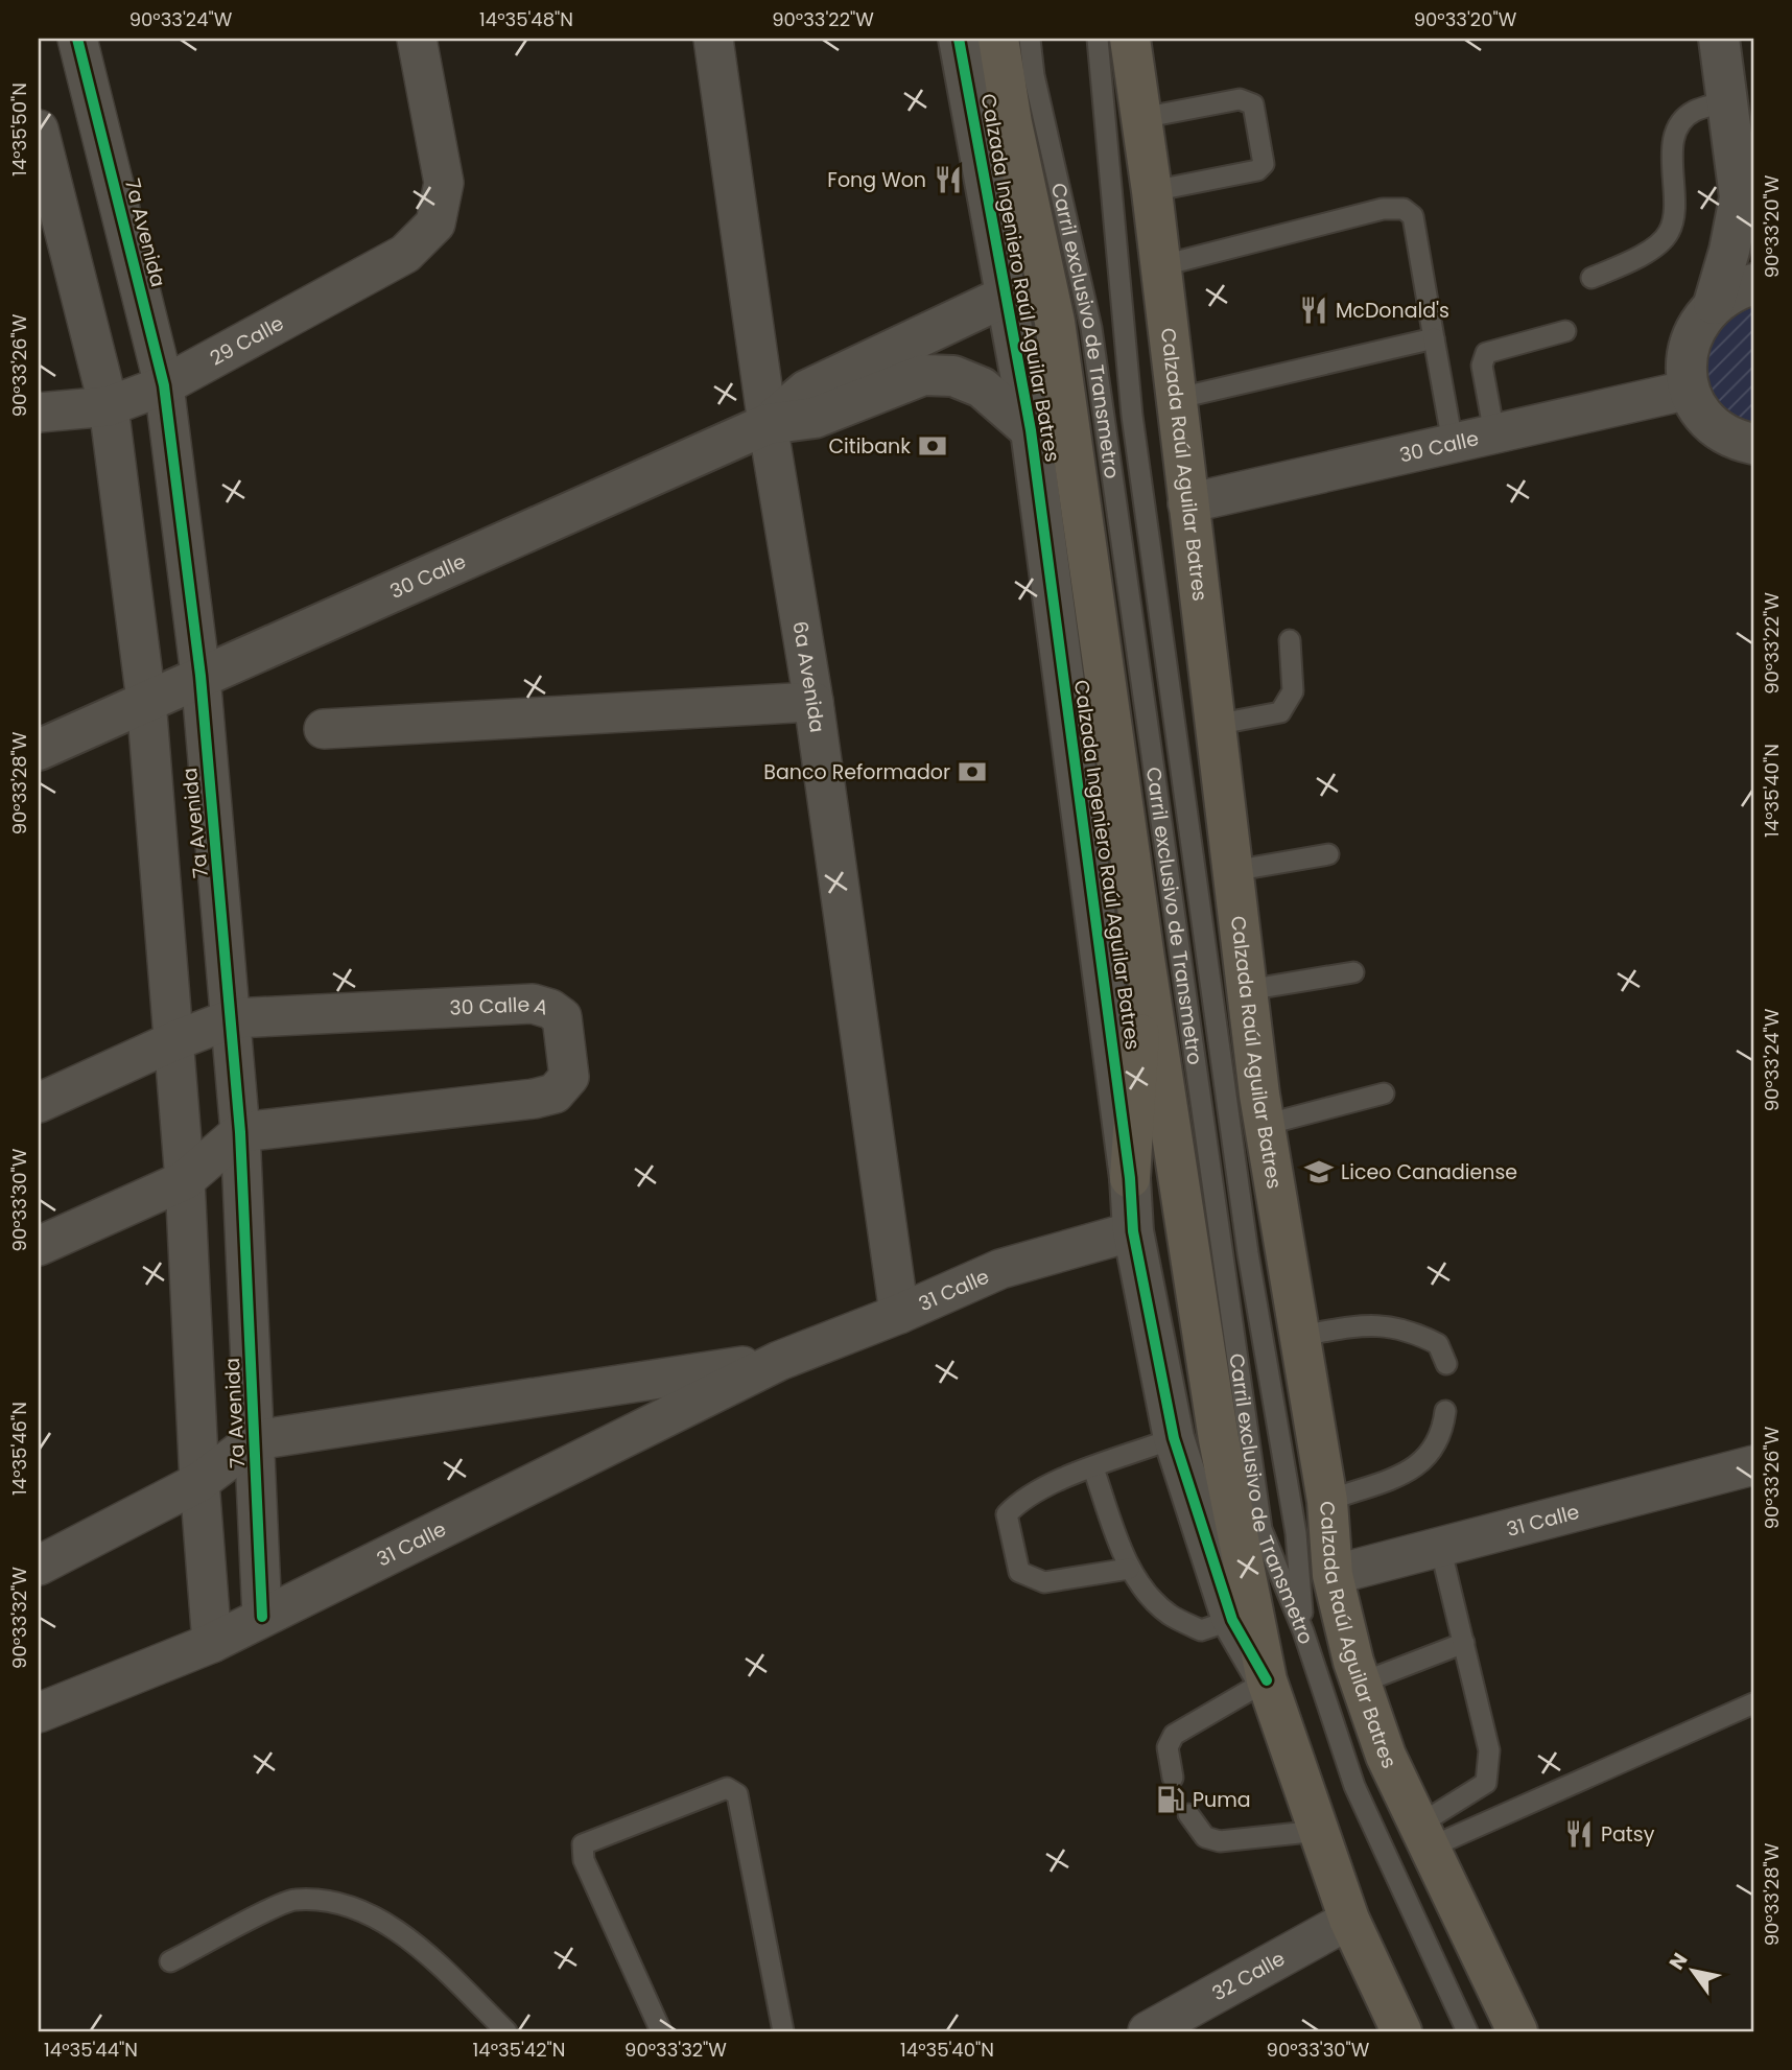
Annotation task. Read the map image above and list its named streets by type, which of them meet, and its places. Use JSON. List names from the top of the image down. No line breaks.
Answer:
{"streets":{"highway":["Calzada Raúl Aguilar Batres"],"street":["7a Avenida","Calzada Ingeniero Raúl Aguilar Batres","29 Calle","30 Calle","6a Avenida","30 Calle A","31 Calle","32 Calle"],"lane":["Carril exclusivo de Transmetro"]},"crossings":[["7a Avenida","29 Calle"],["7a Avenida","30 Calle"],["7a Avenida","30 Calle A"],["7a Avenida","31 Calle"],["Calzada Ingeniero Raúl Aguilar Batres","30 Calle"],["Calzada Ingeniero Raúl Aguilar Batres","31 Calle"],["30 Calle","Calzada Raúl Aguilar Batres"],["30 Calle","6a Avenida"],["Calzada Raúl Aguilar Batres","31 Calle"],["6a Avenida","31 Calle"]],"places":{"restaurant":["Fong Won","McDonald's","Patsy"],"bank":["Citibank","Banco Reformador"],"school or university":["Liceo Canadiense"],"fuel station":["Puma"]},"north":"top left","coordinates":["90°33'24\"W","14°35'48\"N","90°33'22\"W","90°33'20\"W","14°35'50\"N","90°33'26\"W","90°33'28\"W","14°35'40\"N","90°33'30\"W","14°35'46\"N","90°33'32\"W","14°35'44\"N","14°35'42\"N"]}
